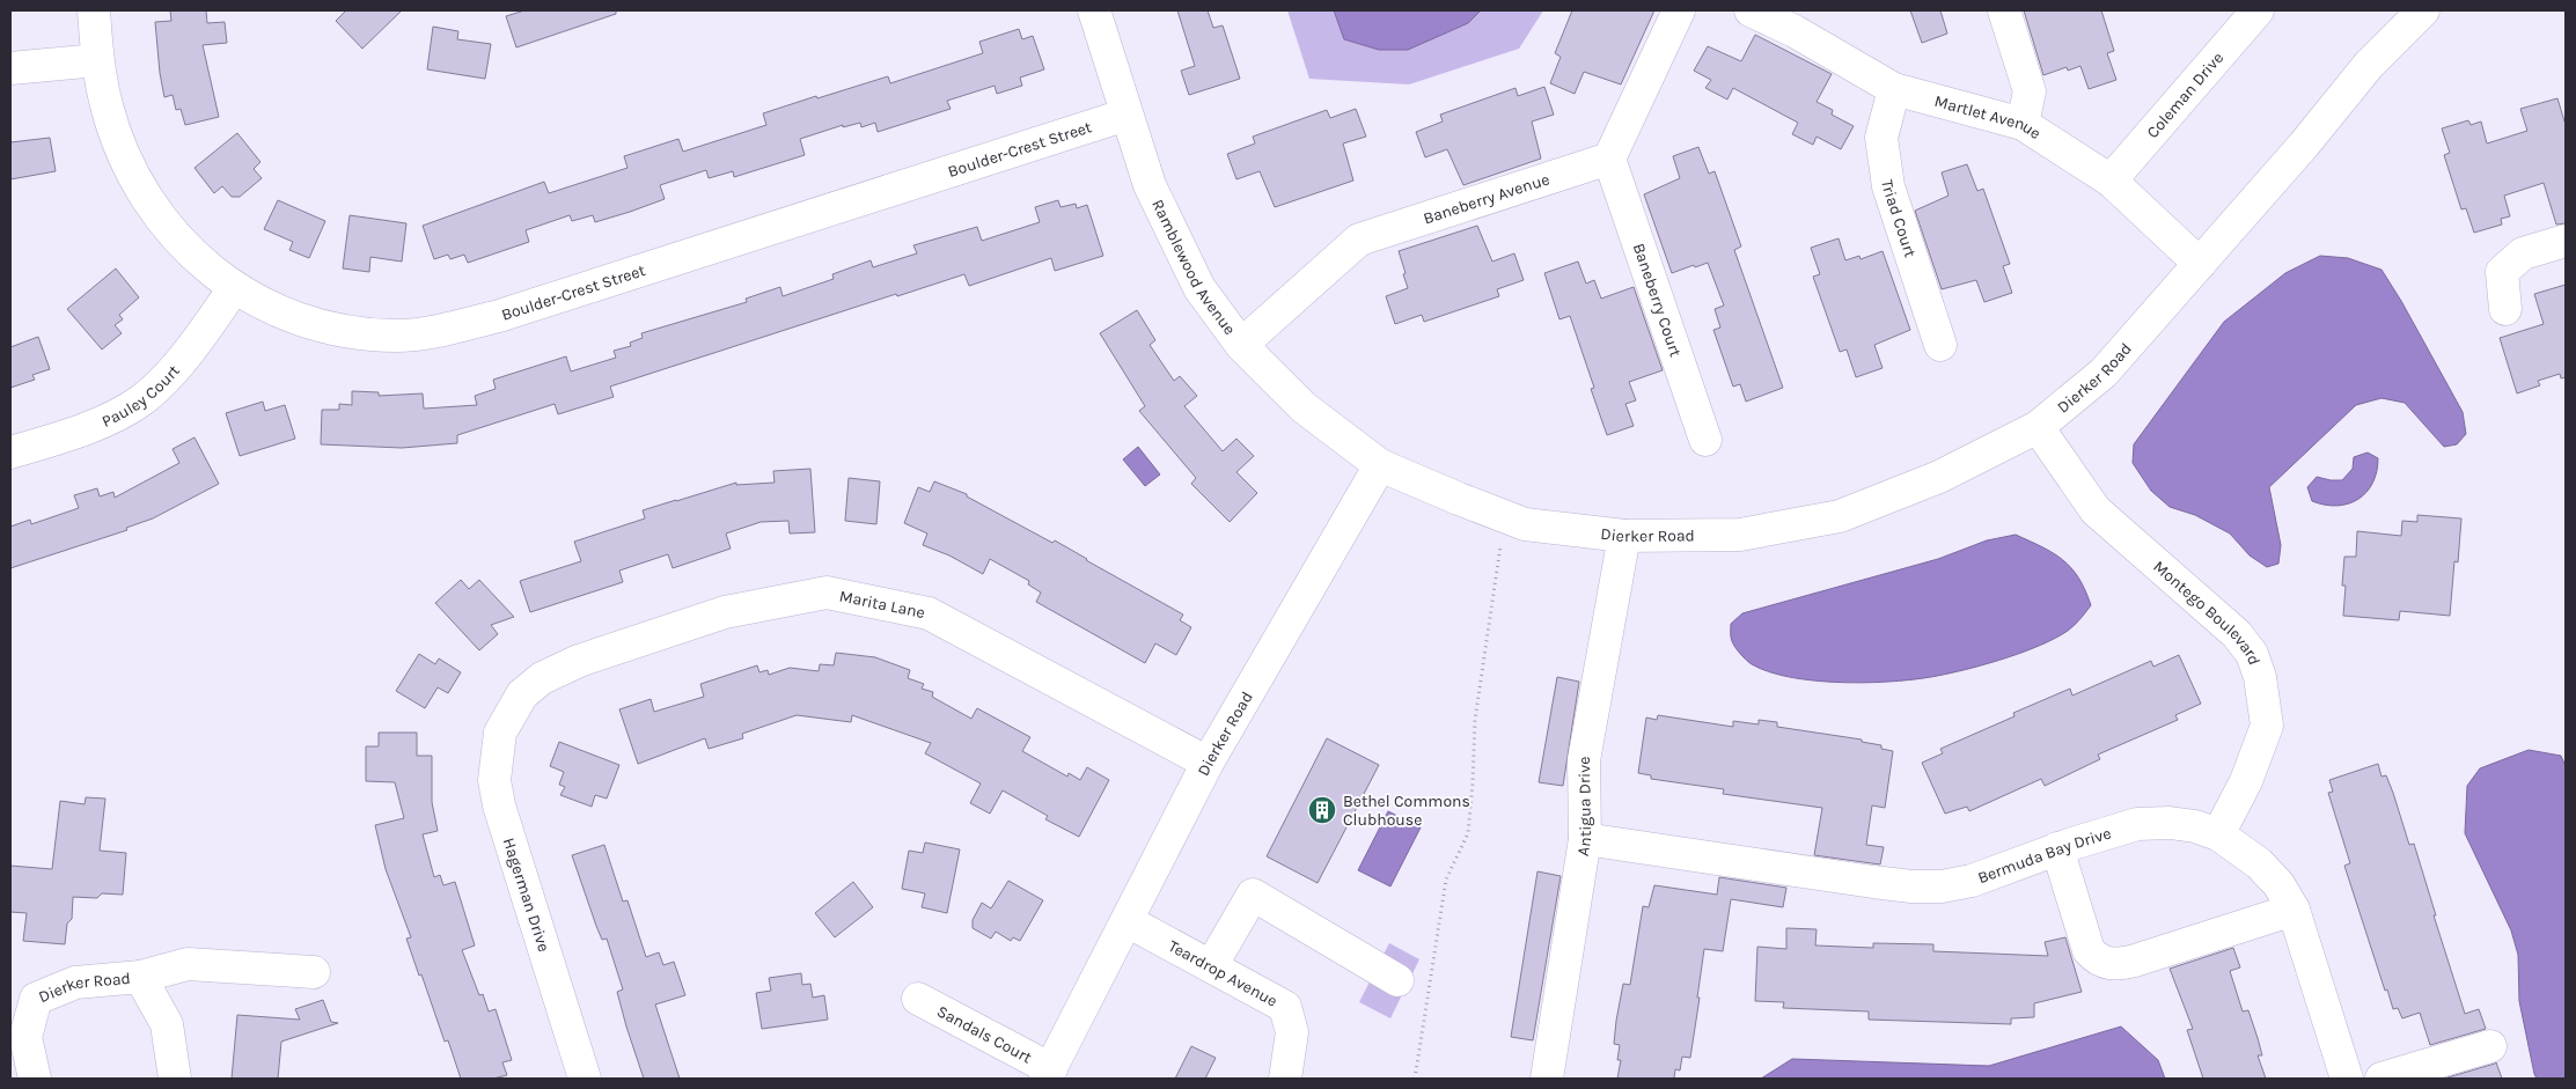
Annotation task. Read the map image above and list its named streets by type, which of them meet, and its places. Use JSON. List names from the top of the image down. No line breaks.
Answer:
{"streets":{"street":["Coleman Drive","Martlet Avenue","Boulder-Crest Street","Baneberry Avenue","Triad Court","Ramblewood Avenue","Baneberry Court","Dierker Road","Pauley Court","Marita Lane","Montego Boulevard","Antigua Drive","Bermuda Bay Drive","Hagerman Drive","Teardrop Avenue","Sandals Court"]},"crossings":[["Coleman Drive","Martlet Avenue"],["Martlet Avenue","Triad Court"],["Martlet Avenue","Dierker Road"],["Boulder-Crest Street","Ramblewood Avenue"],["Boulder-Crest Street","Pauley Court"],["Baneberry Avenue","Ramblewood Avenue"],["Baneberry Avenue","Baneberry Court"],["Ramblewood Avenue","Dierker Road"],["Dierker Road","Marita Lane"],["Dierker Road","Montego Boulevard"],["Dierker Road","Antigua Drive"],["Dierker Road","Teardrop Avenue"],["Dierker Road","Sandals Court"],["Marita Lane","Hagerman Drive"],["Montego Boulevard","Bermuda Bay Drive"],["Antigua Drive","Bermuda Bay Drive"]],"places":{"building":["Bethel Commons Clubhouse"]}}
